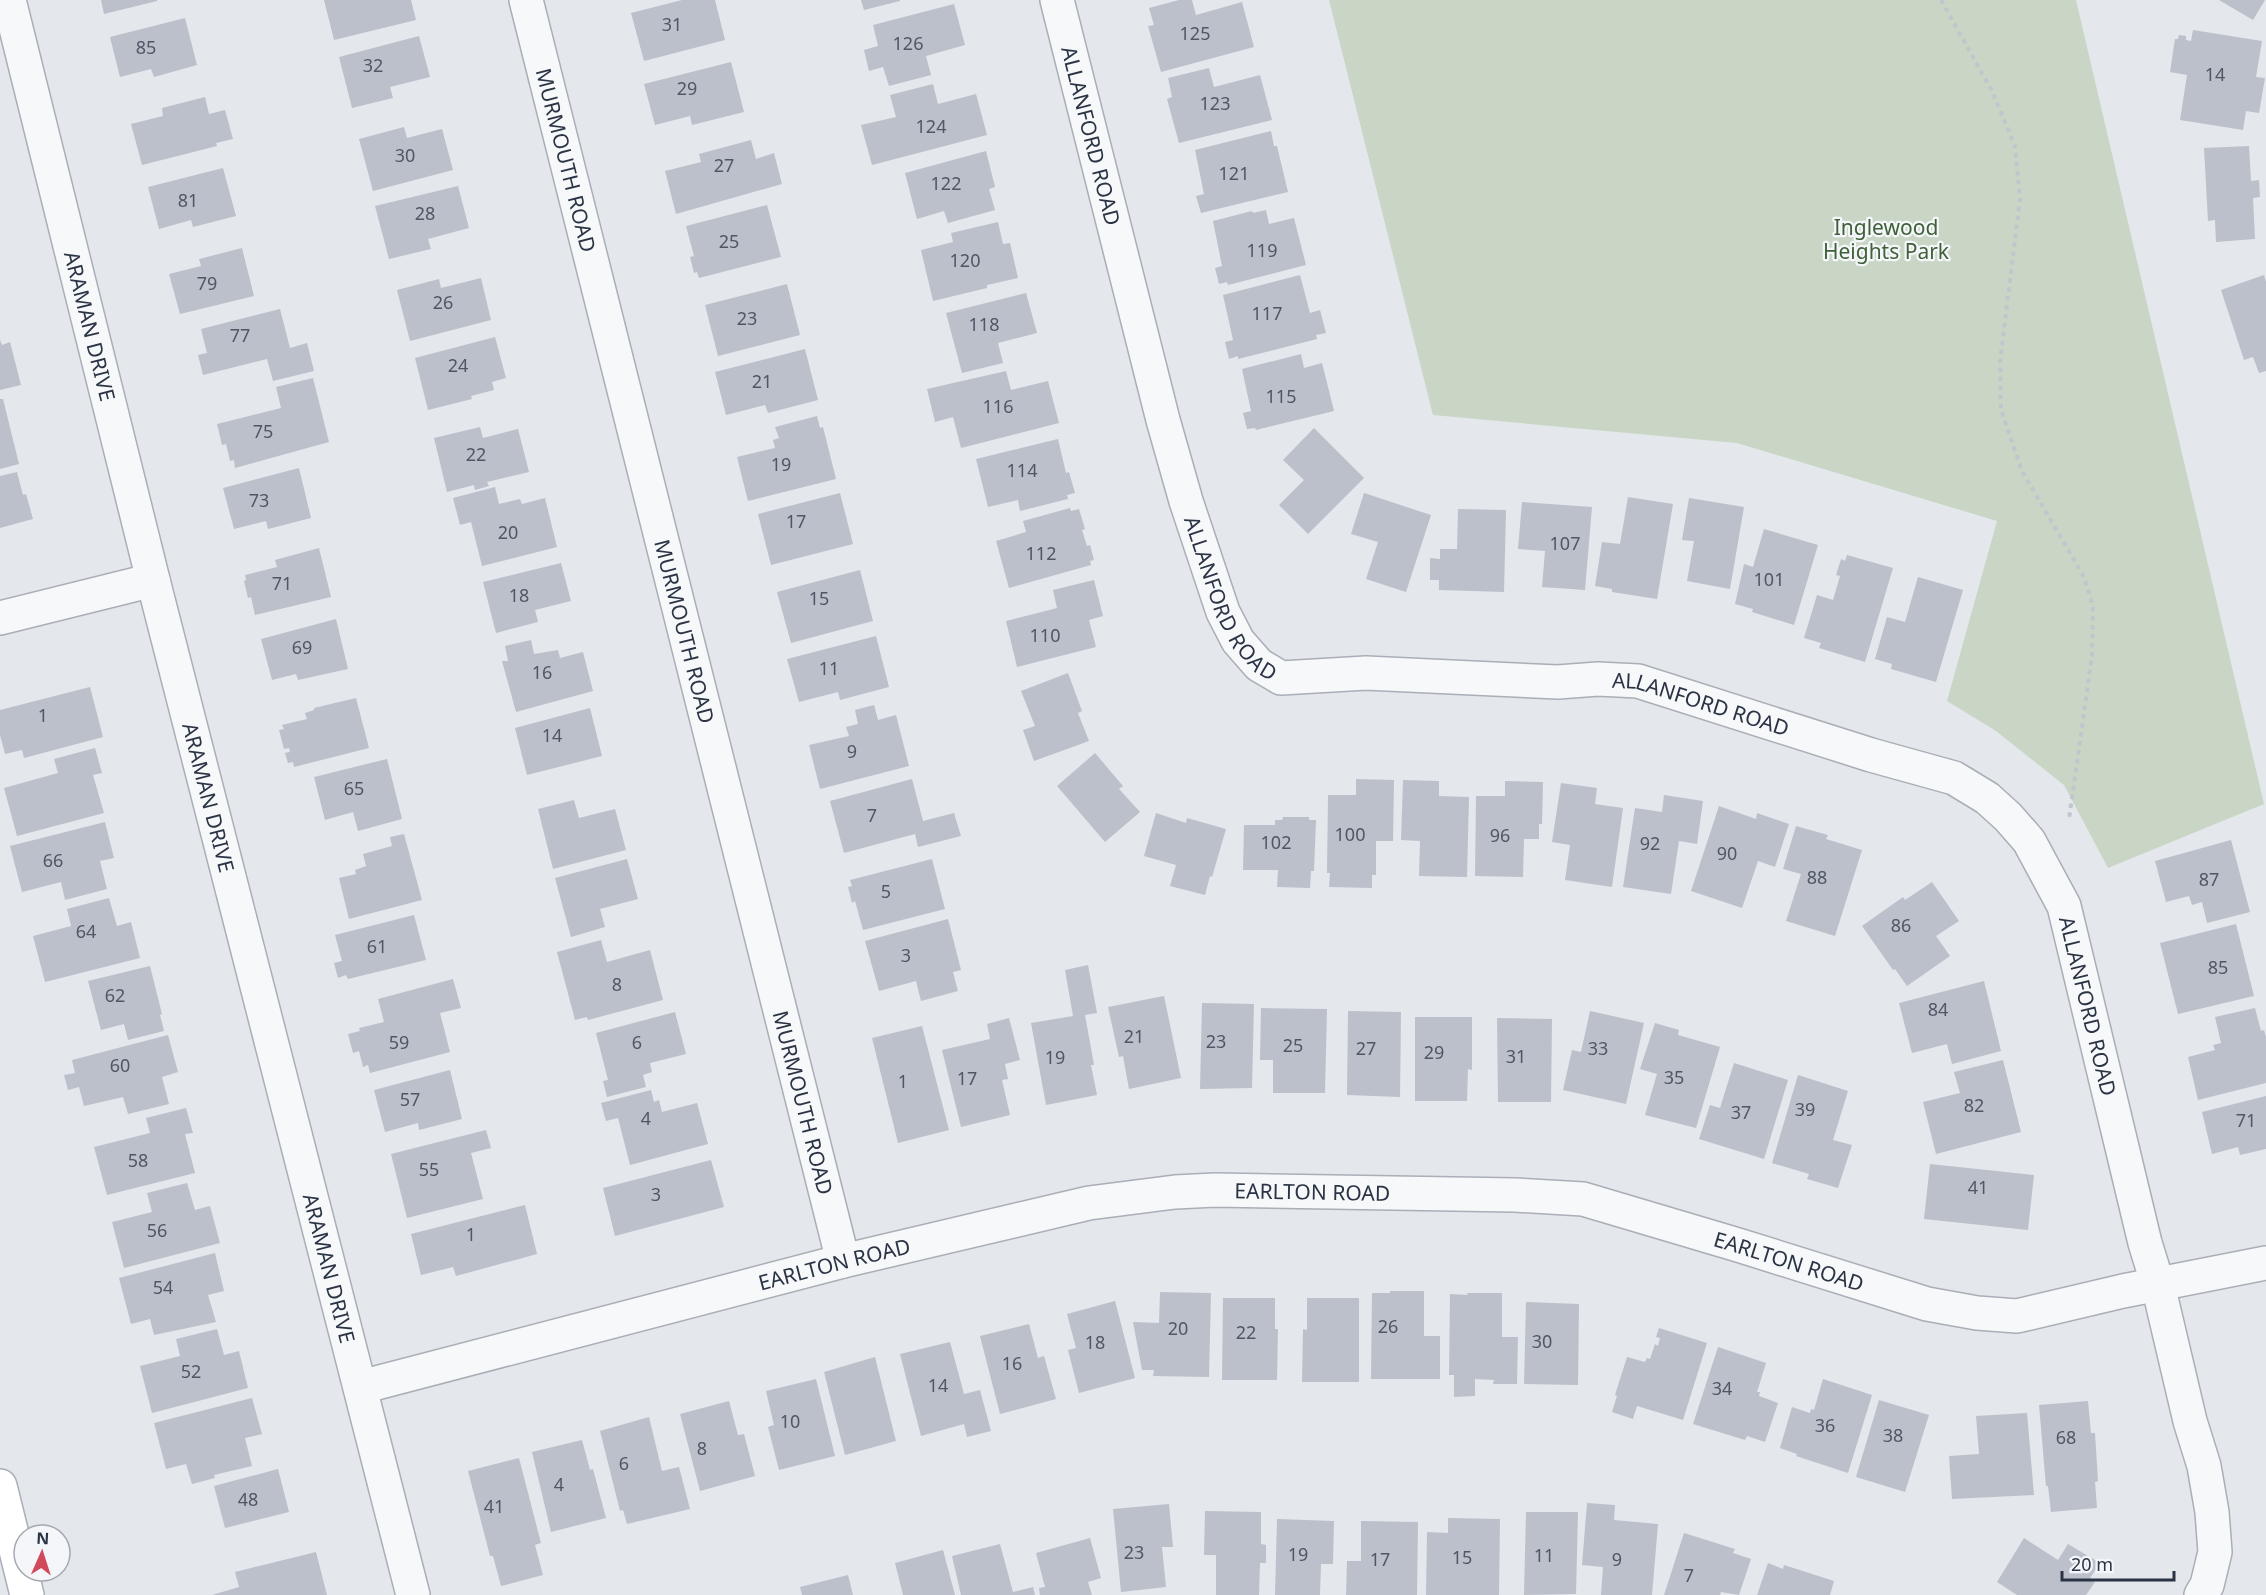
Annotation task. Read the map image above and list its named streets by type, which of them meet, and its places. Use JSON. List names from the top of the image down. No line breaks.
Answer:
{"streets":{"street":["ALLANFORD ROAD","MURMOUTH ROAD","ARAMAN DRIVE","EARLTON ROAD"]},"crossings":[["ALLANFORD ROAD","EARLTON ROAD"],["MURMOUTH ROAD","EARLTON ROAD"],["ARAMAN DRIVE","EARLTON ROAD"]],"parks":["Inglewood Heights Park"],"house_numbers":["31","125","126","85","32","14","29","123","124","30","27","121","122","81","28","25","119","120","79","26","117","23","118","77","24","21","115","116","75","22","19","114","73","17","20","107","112","101","71","18","15","110","69","11","16","1","14","9","65","7","100","96","102","92","90","66","88","87","5","86","64","61","3","85","8","62","84","21","23","59","6","25","27","33","29","31","19","60","35","17","1","57","82","39","37","4","71","58","55","41","3","56","1","54","26","20","22","30","18","16","52","14","34","10","36","38","68","8","6","4","48","41","23","19","11","15","17","9","7"],"scale_bar":"20 m","north":"top"}
